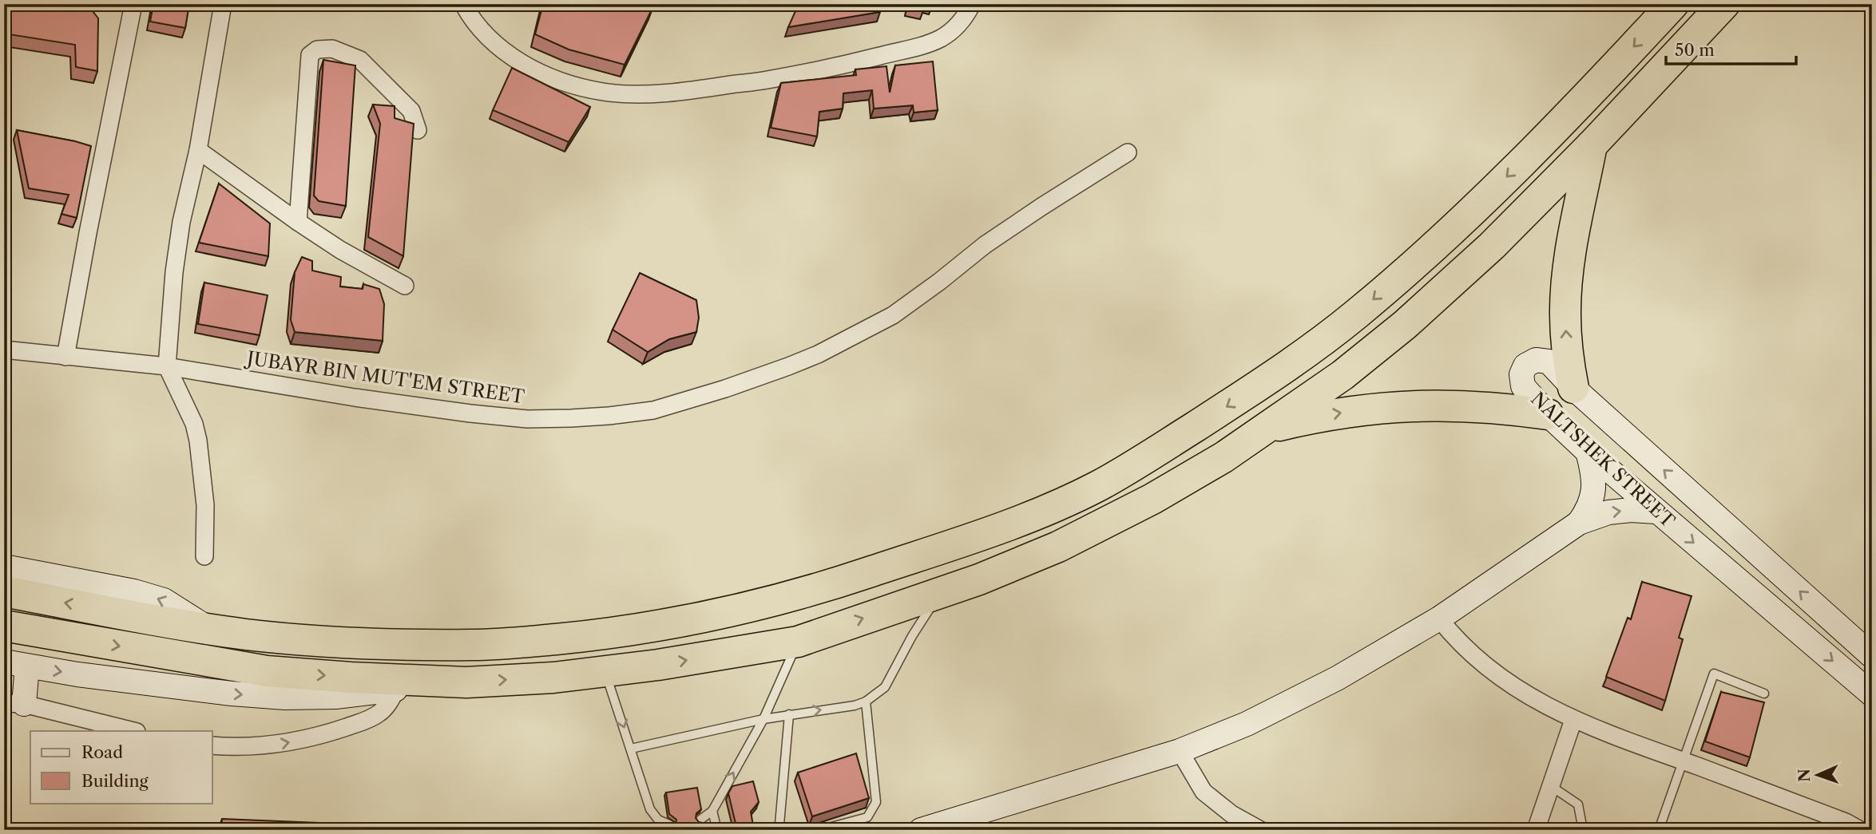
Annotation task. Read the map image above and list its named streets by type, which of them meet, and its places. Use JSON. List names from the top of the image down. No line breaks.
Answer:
{"streets":{"main road":["NALTSHEK STREET"],"street":["JUBAYR BIN MUT'EM STREET"]},"legend":["Road","Building"],"scale_bar":"50 m","north":"left"}
